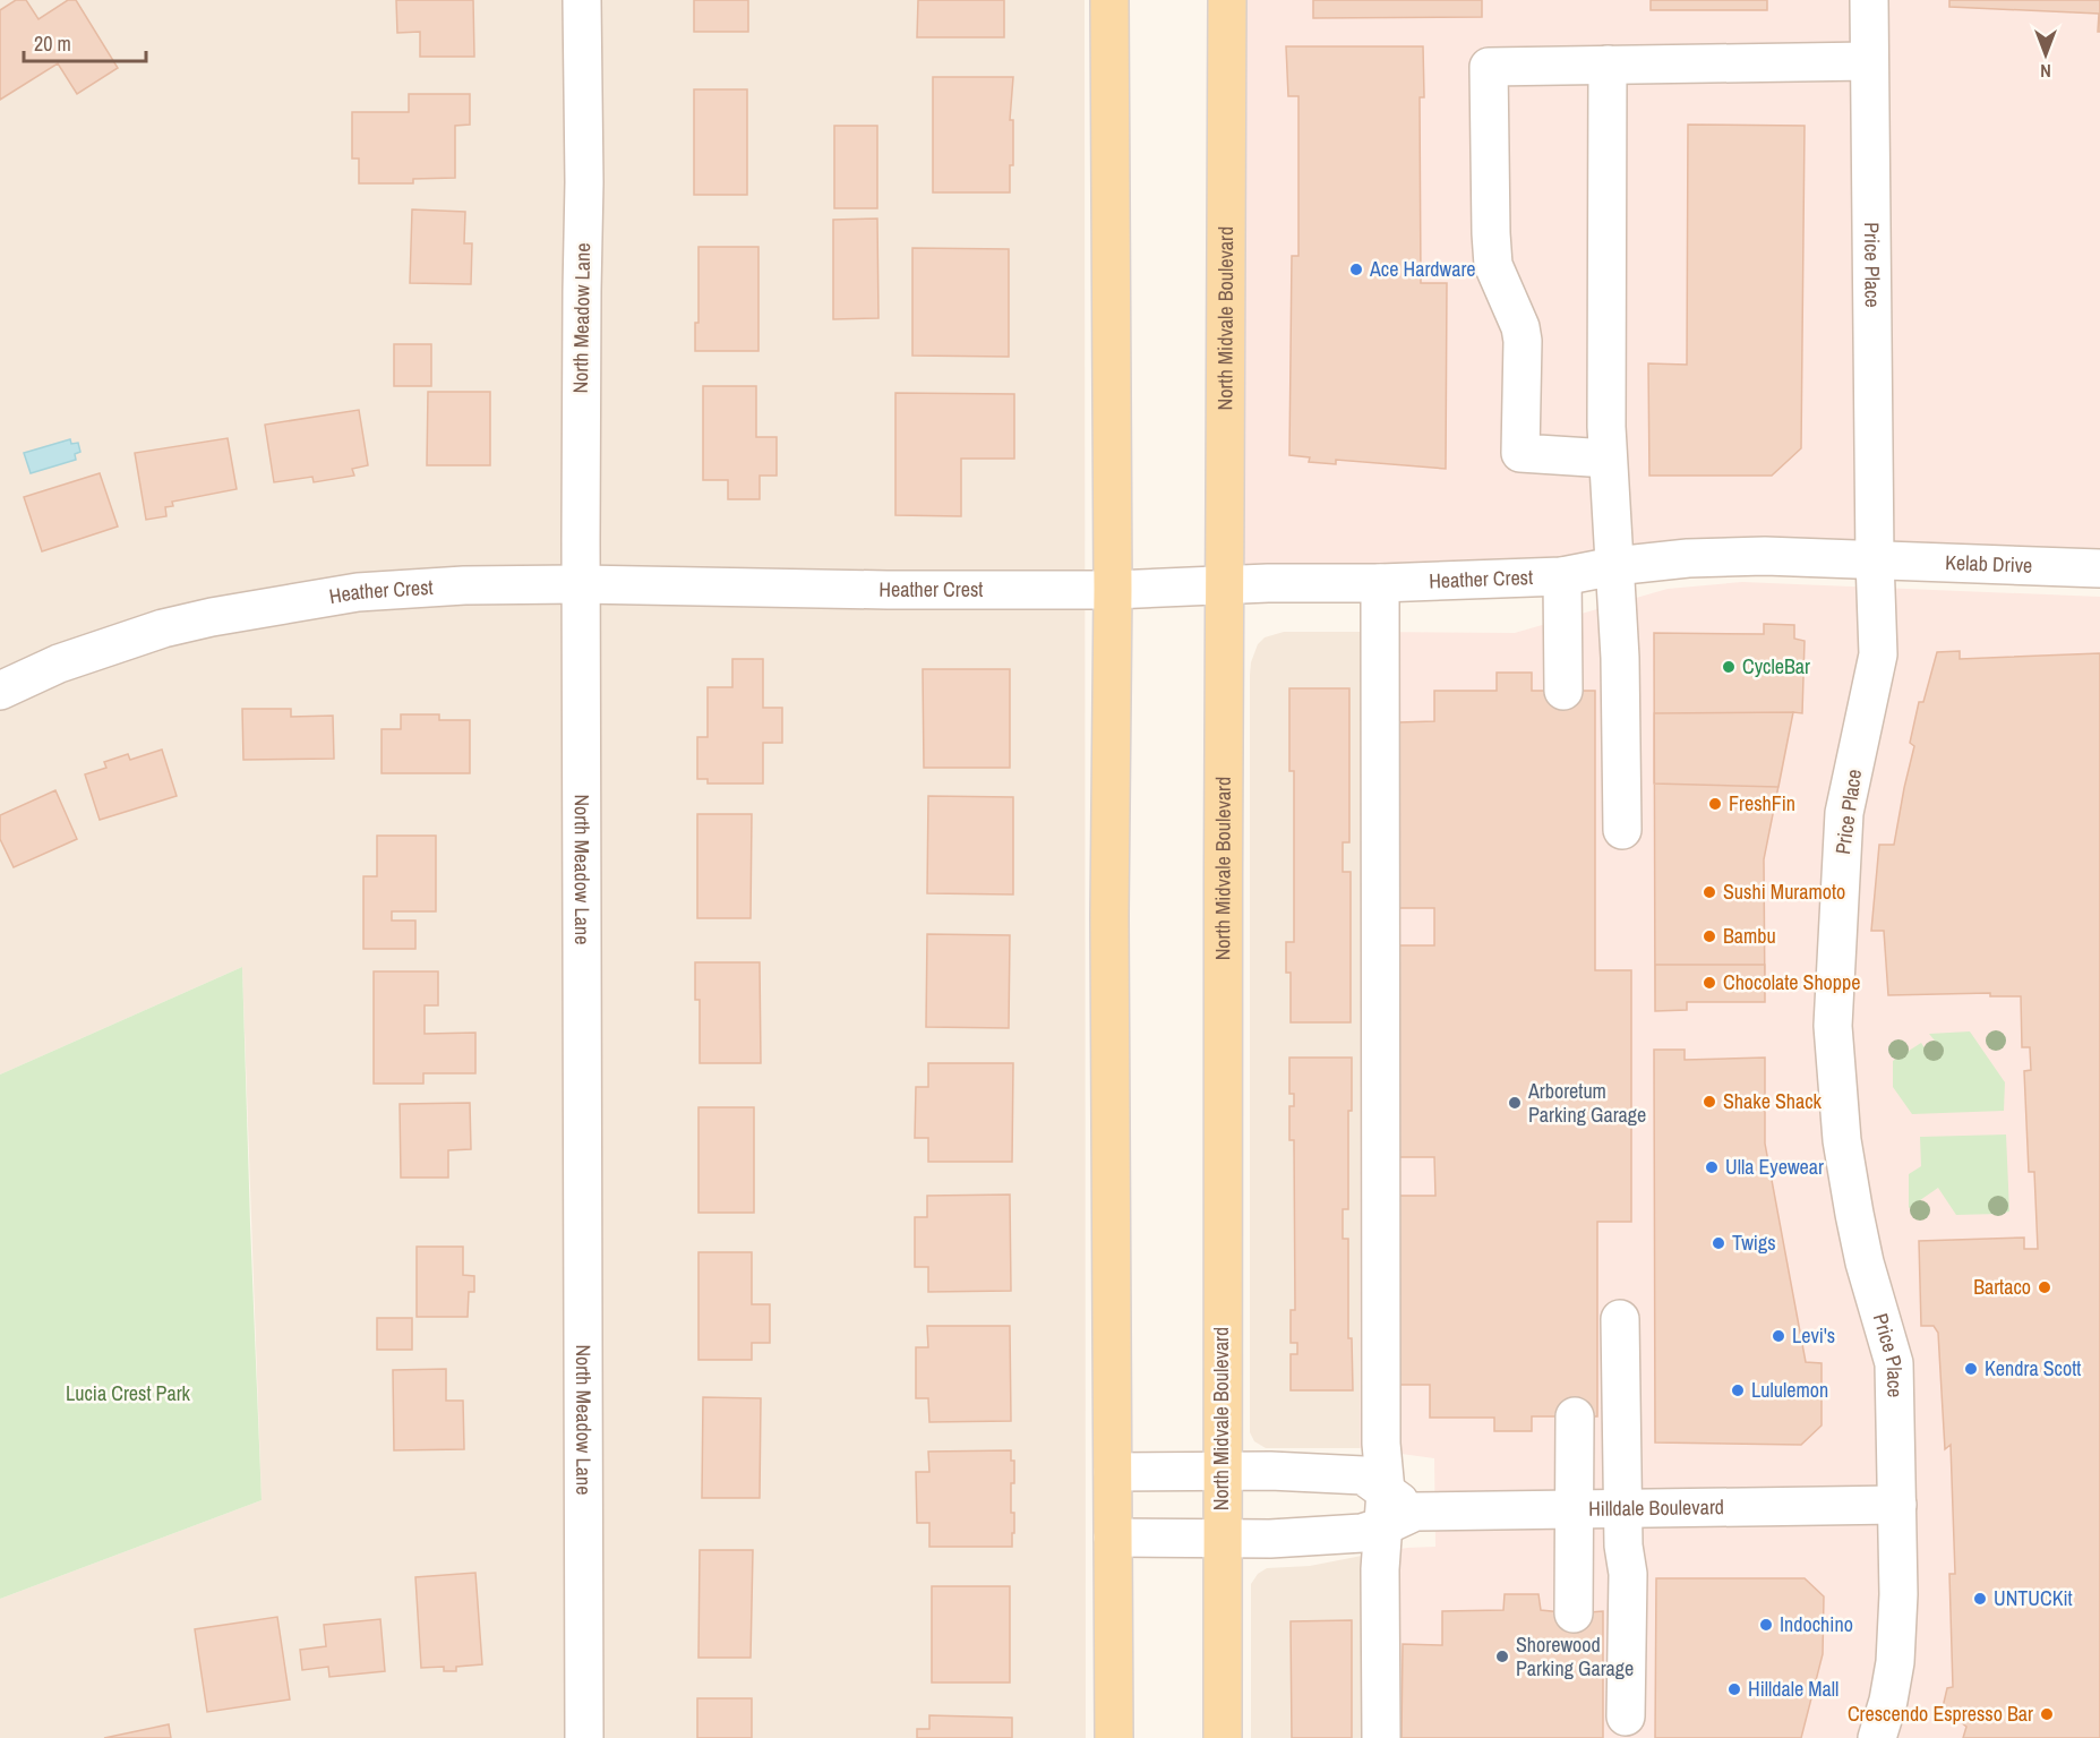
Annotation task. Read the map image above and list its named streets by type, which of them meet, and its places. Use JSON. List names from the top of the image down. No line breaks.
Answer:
{"streets":{"main road":["North Midvale Boulevard"],"street":["Price Place","North Meadow Lane","Kelab Drive","Heather Crest","Hilldale Boulevard"]},"crossings":[["Price Place","Kelab Drive"],["Price Place","Heather Crest"],["Price Place","Hilldale Boulevard"],["North Meadow Lane","Heather Crest"],["North Midvale Boulevard","Heather Crest"],["North Midvale Boulevard","Hilldale Boulevard"],["Kelab Drive","Heather Crest"]],"parks":["Lucia Crest Park"],"places":["Ace Hardware","CycleBar","FreshFin","Sushi Muramoto","Bambu","Chocolate Shoppe","Shake Shack","Arboretum Parking Garage","Ulla Eyewear","Twigs","Bartaco","Levi's","Kendra Scott","Lululemon","UNTUCKit","Indochino","Shorewood Parking Garage","Hilldale Mall","Crescendo Espresso Bar"],"scale_bar":"20 m","north":"bottom"}
